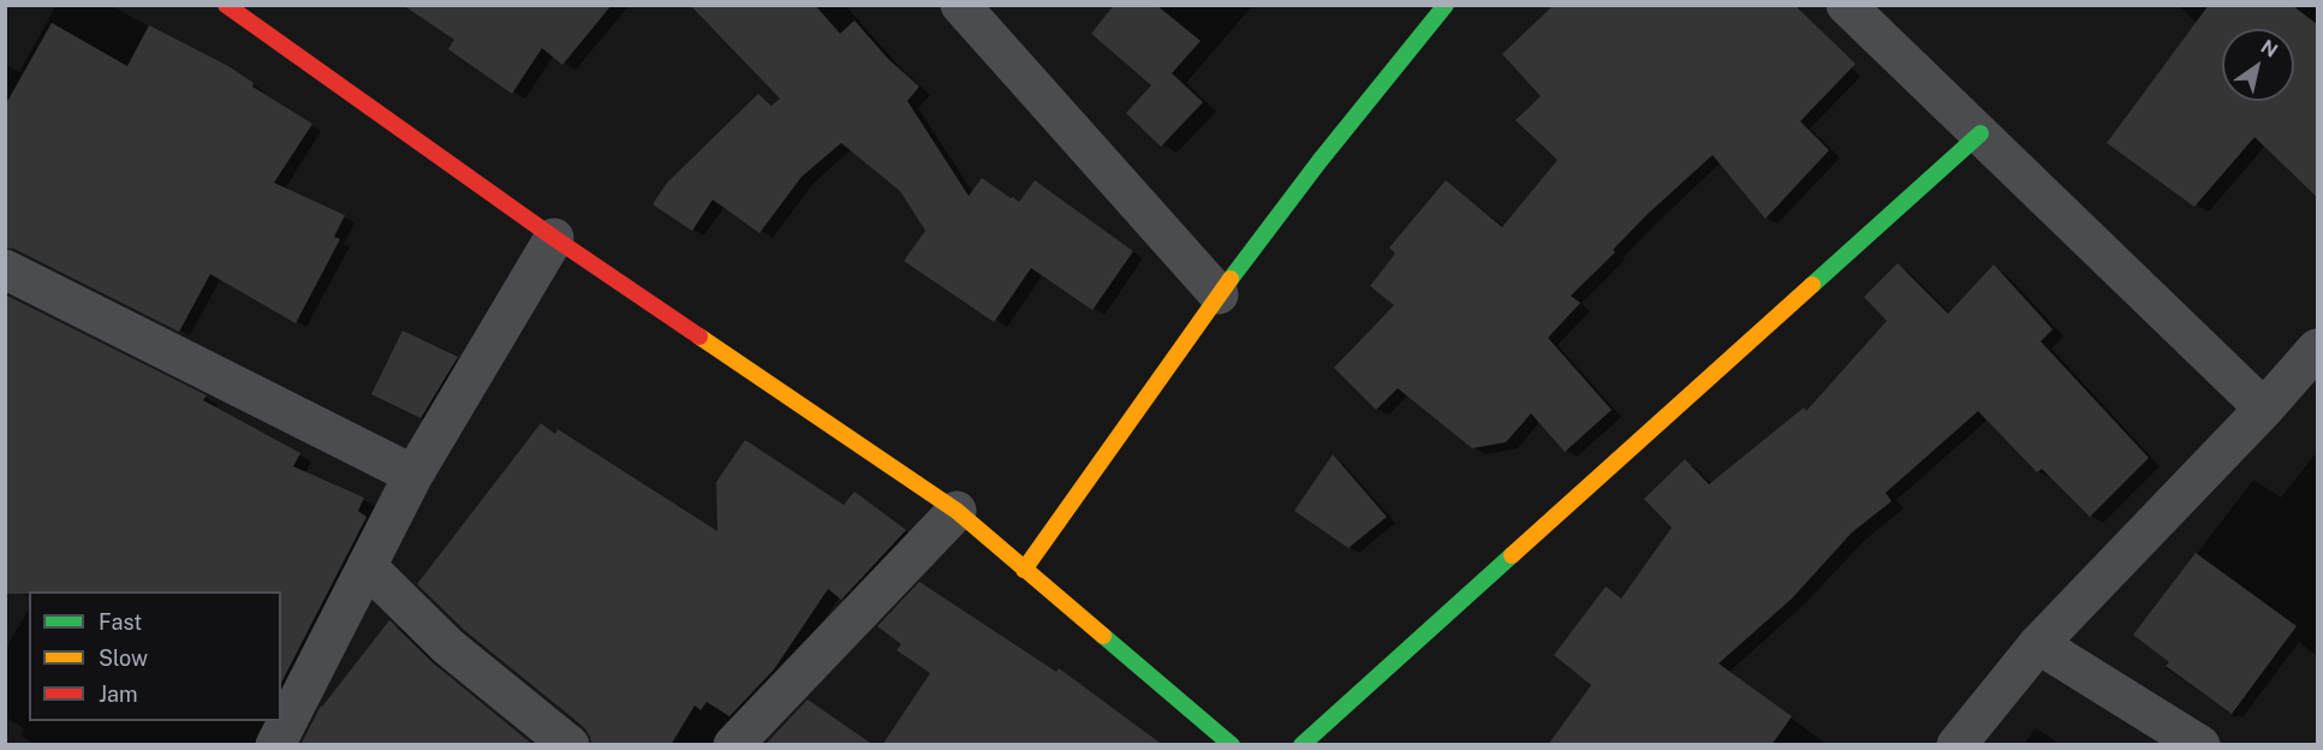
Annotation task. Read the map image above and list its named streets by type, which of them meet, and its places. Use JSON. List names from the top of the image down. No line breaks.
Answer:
{"legend":["Fast","Slow","Jam"],"north":"top right"}
